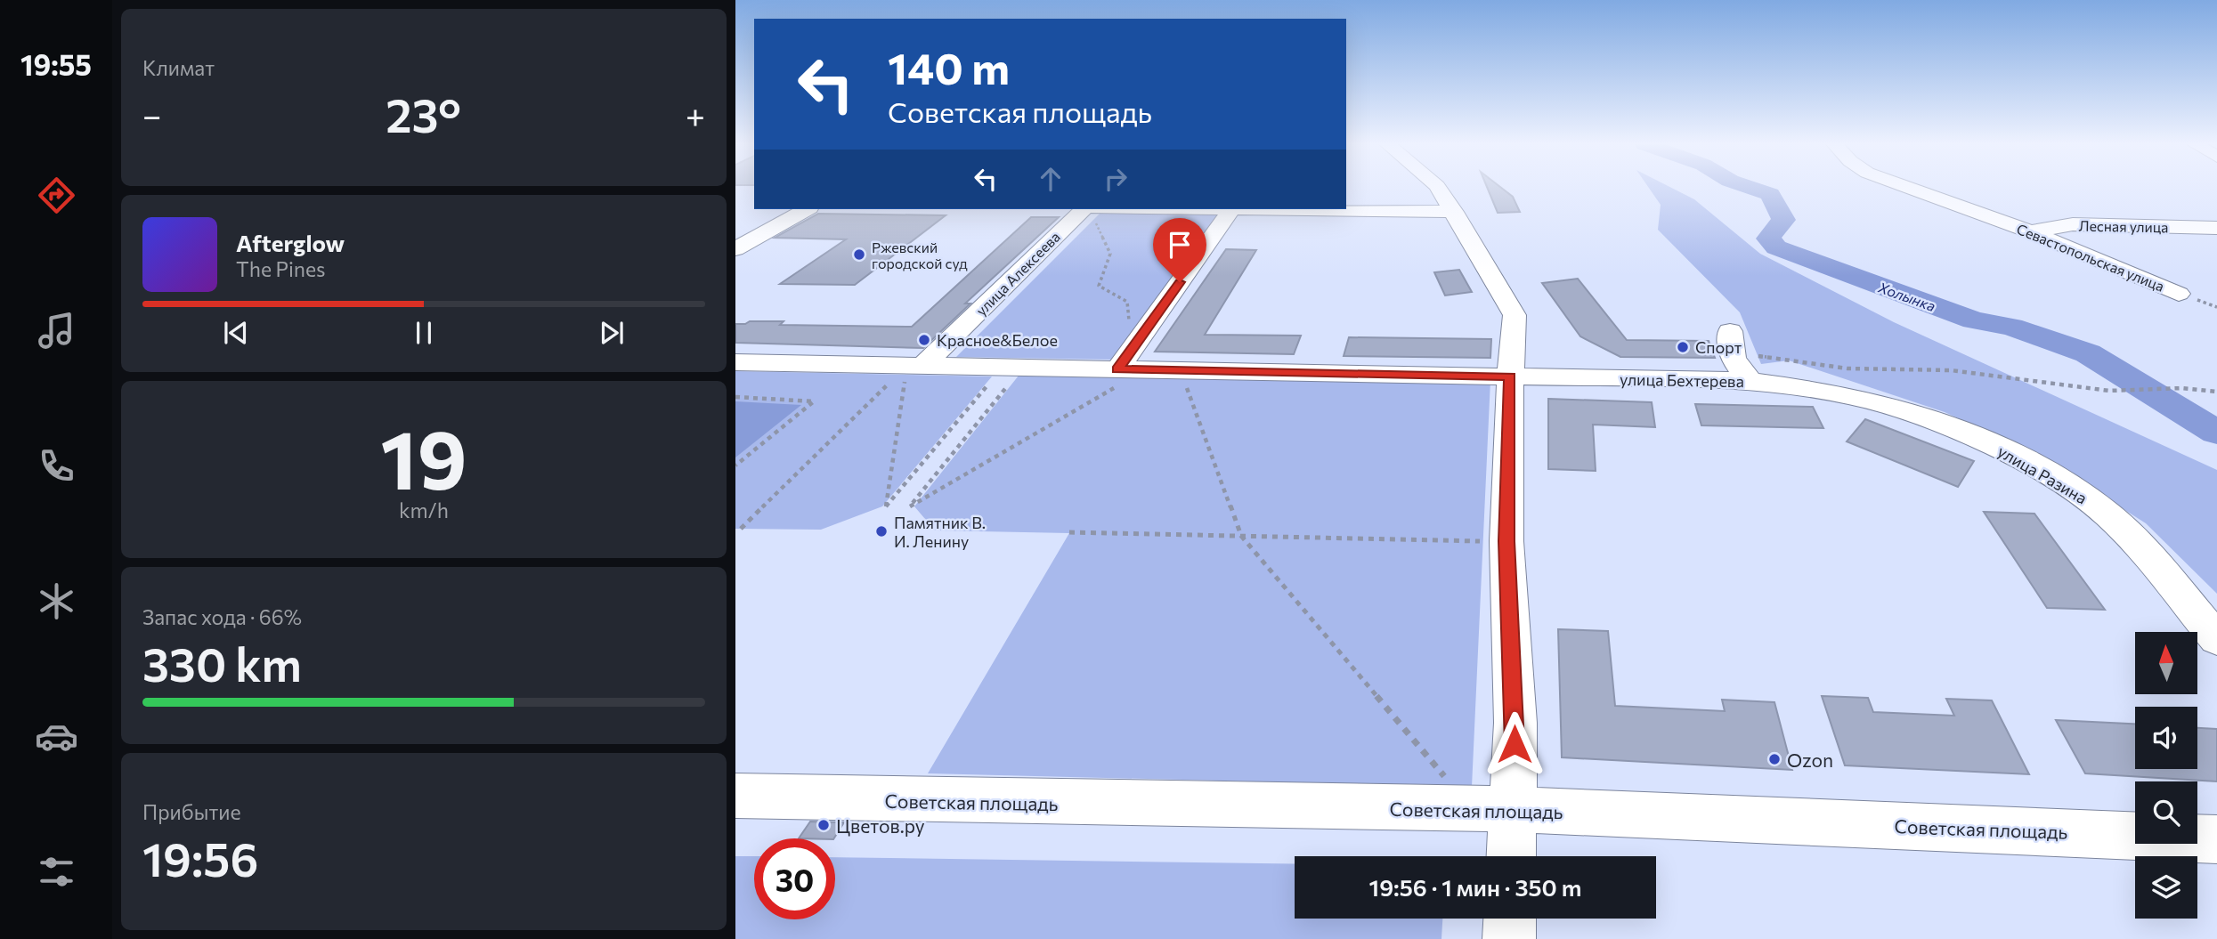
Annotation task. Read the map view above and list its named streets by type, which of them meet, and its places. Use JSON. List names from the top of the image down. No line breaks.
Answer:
{"streets":{"street":["Лесная улица","Севастопольская улица","улица Алексеева","улица Бехтерева","улица Разина","Советская площадь"]},"crossings":[["Лесная улица","Севастопольская улица"],["улица Бехтерева","улица Разина"]],"water":["Холынка"],"places":["Ржевский городской суд","Красное&Белое","Спорт","Памятник В. И. Ленину","Ozon","Цветов.ру"],"north":"top","page":{"tabs":"19:55","tile":["Климат",["19","km/h"],["Запас хода · 66%","330 km"],["Прибытие","19:56"]],"turn":["140 m","Советская площадь"],"heat":["−","23°","+"],"song":["Afterglow","The Pines"],"limit":"30","trip":"19:56 · 1 мин · 350 m"}}
